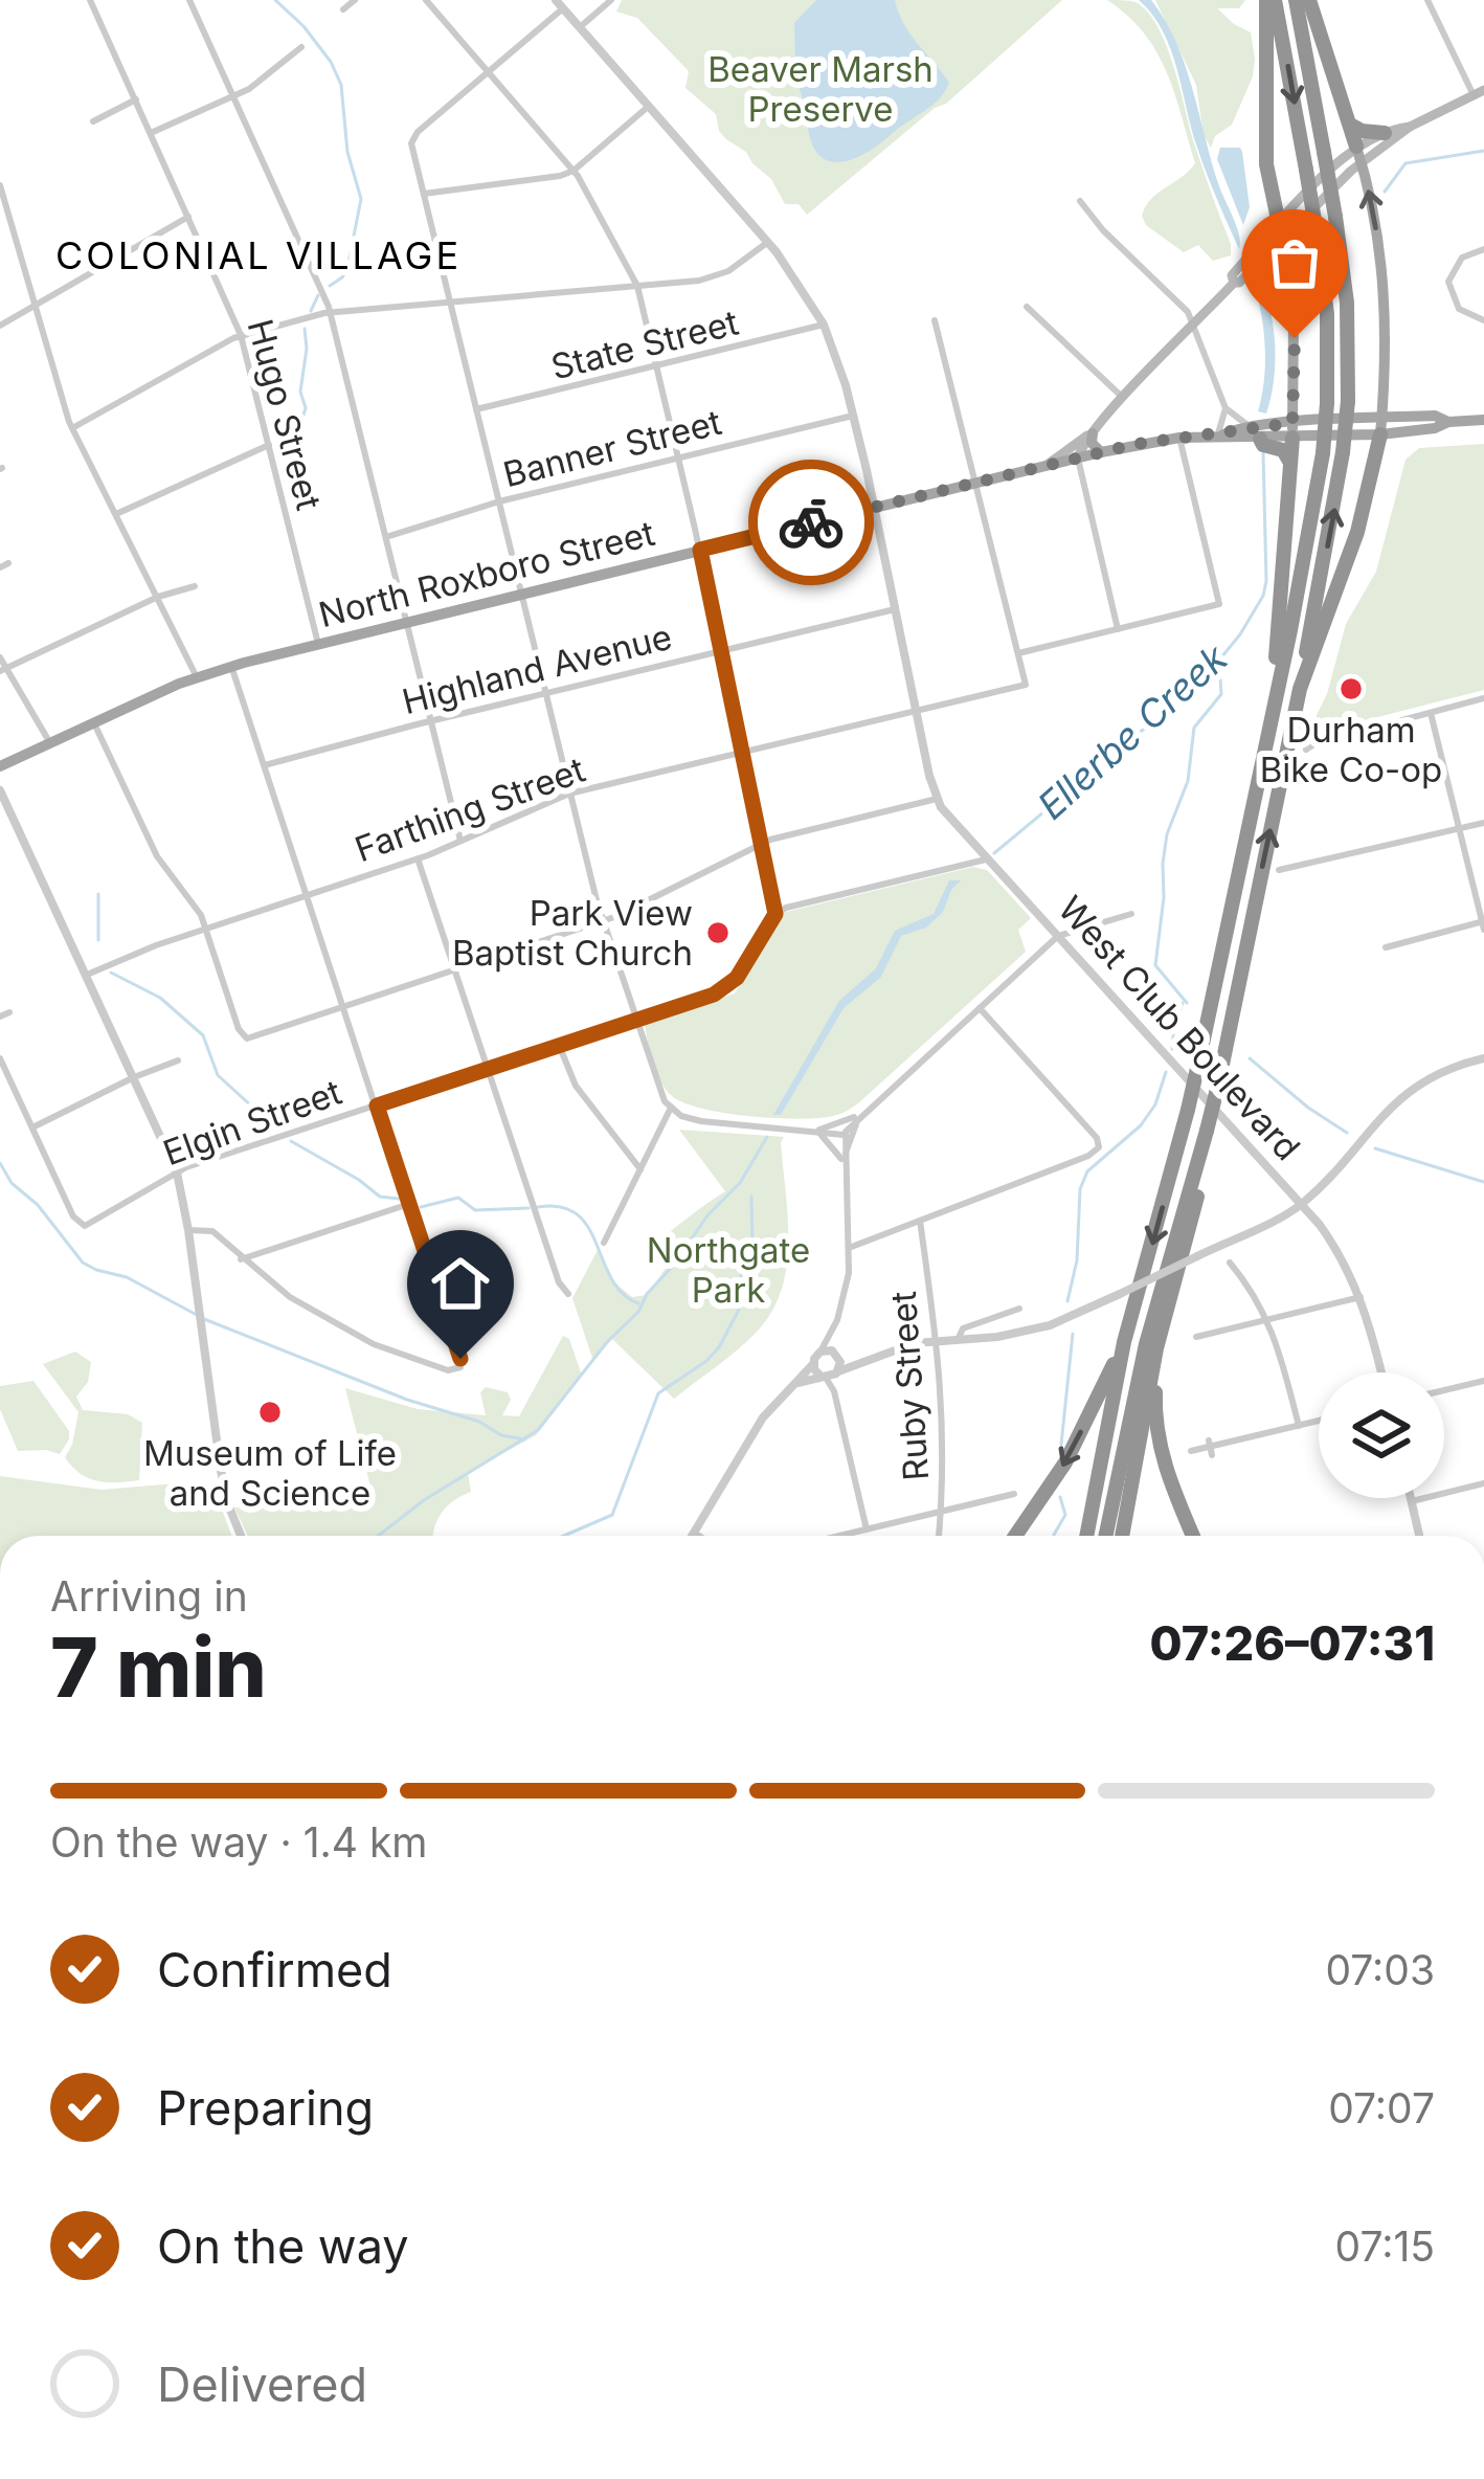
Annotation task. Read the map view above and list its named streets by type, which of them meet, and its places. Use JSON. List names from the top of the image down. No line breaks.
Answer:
{"streets":{"main road":["North Roxboro Street"],"street":["State Street","Hugo Street","Banner Street","Highland Avenue","Farthing Street","West Club Boulevard","Elgin Street","Ruby Street"]},"crossings":[["State Street","West Club Boulevard"],["Hugo Street","North Roxboro Street"],["Banner Street","West Club Boulevard"],["North Roxboro Street","West Club Boulevard"],["Highland Avenue","West Club Boulevard"],["Farthing Street","West Club Boulevard"]],"districts":["COLONIAL VILLAGE"],"water":["Ellerbe Creek"],"parks":["Beaver Marsh Preserve","Northgate Park"],"places":["Durham Bike Co-op","Park View Baptist Church","Museum of Life and Science"],"page":{"heading":["7 min","Arriving in","07:26–07:31"],"bar":"On the way · 1.4 km","list":[["Confirmed","07:03"],["Preparing","07:07"],["On the way","07:15"],"Delivered"]}}
